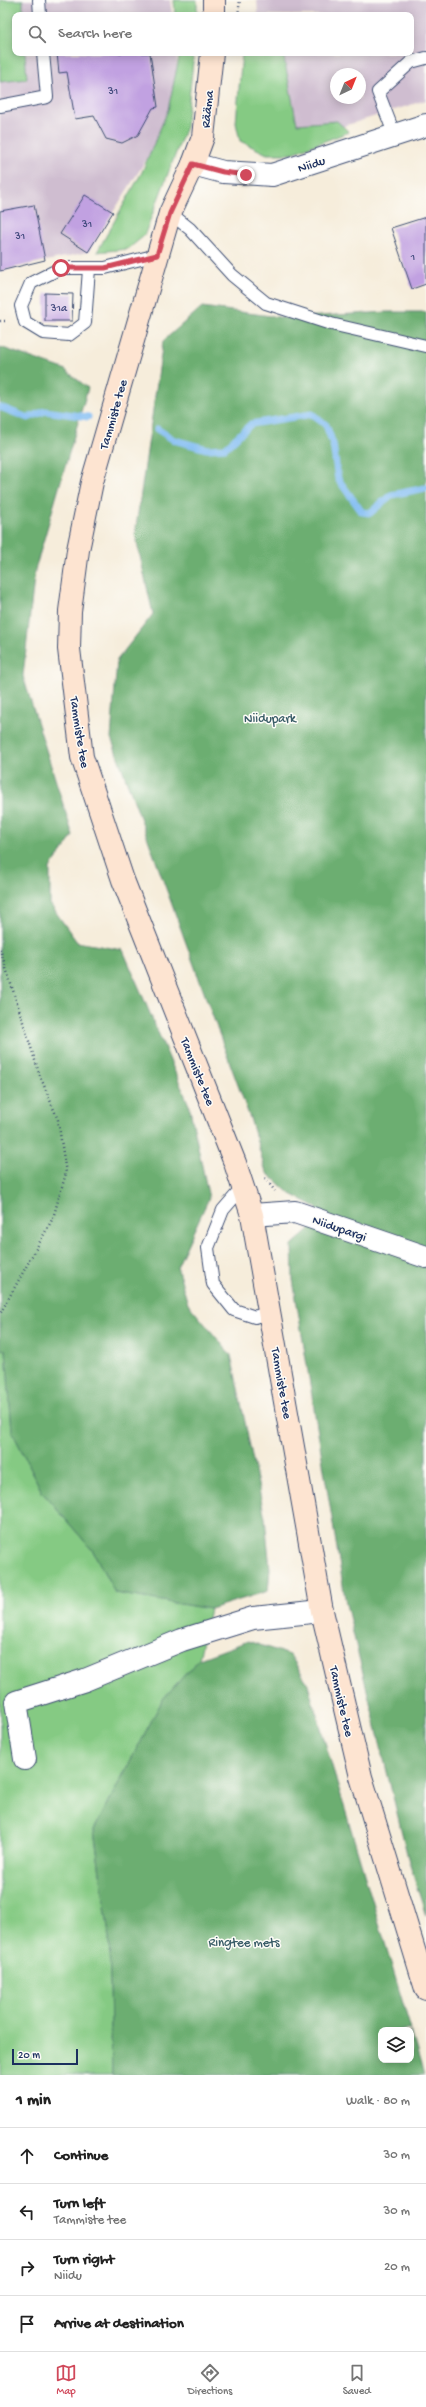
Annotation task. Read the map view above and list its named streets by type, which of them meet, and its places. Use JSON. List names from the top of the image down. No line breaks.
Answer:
{"streets":{"main road":["Rääma","Tammiste tee"],"street":["Niidu","Niidupargi"]},"crossings":[["Rääma","Niidu"],["Rääma","Tammiste tee"],["Niidu","Tammiste tee"],["Tammiste tee","Niidupargi"]],"parks":["Niidupark","Ringtee mets"],"house_numbers":["31","31","31","1","31a"],"scale_bar":"20 m","north":"top right","page":{"search":"Search here","scale":"20 m","heading":["1 min","Walk · 80 m"],"list":[["Continue","30 m"],["Turn left","Tammiste tee","30 m"],["Turn right","Niidu","20 m"],"Arrive at destination"],"nav":["Map","Directions","Saved"]}}
